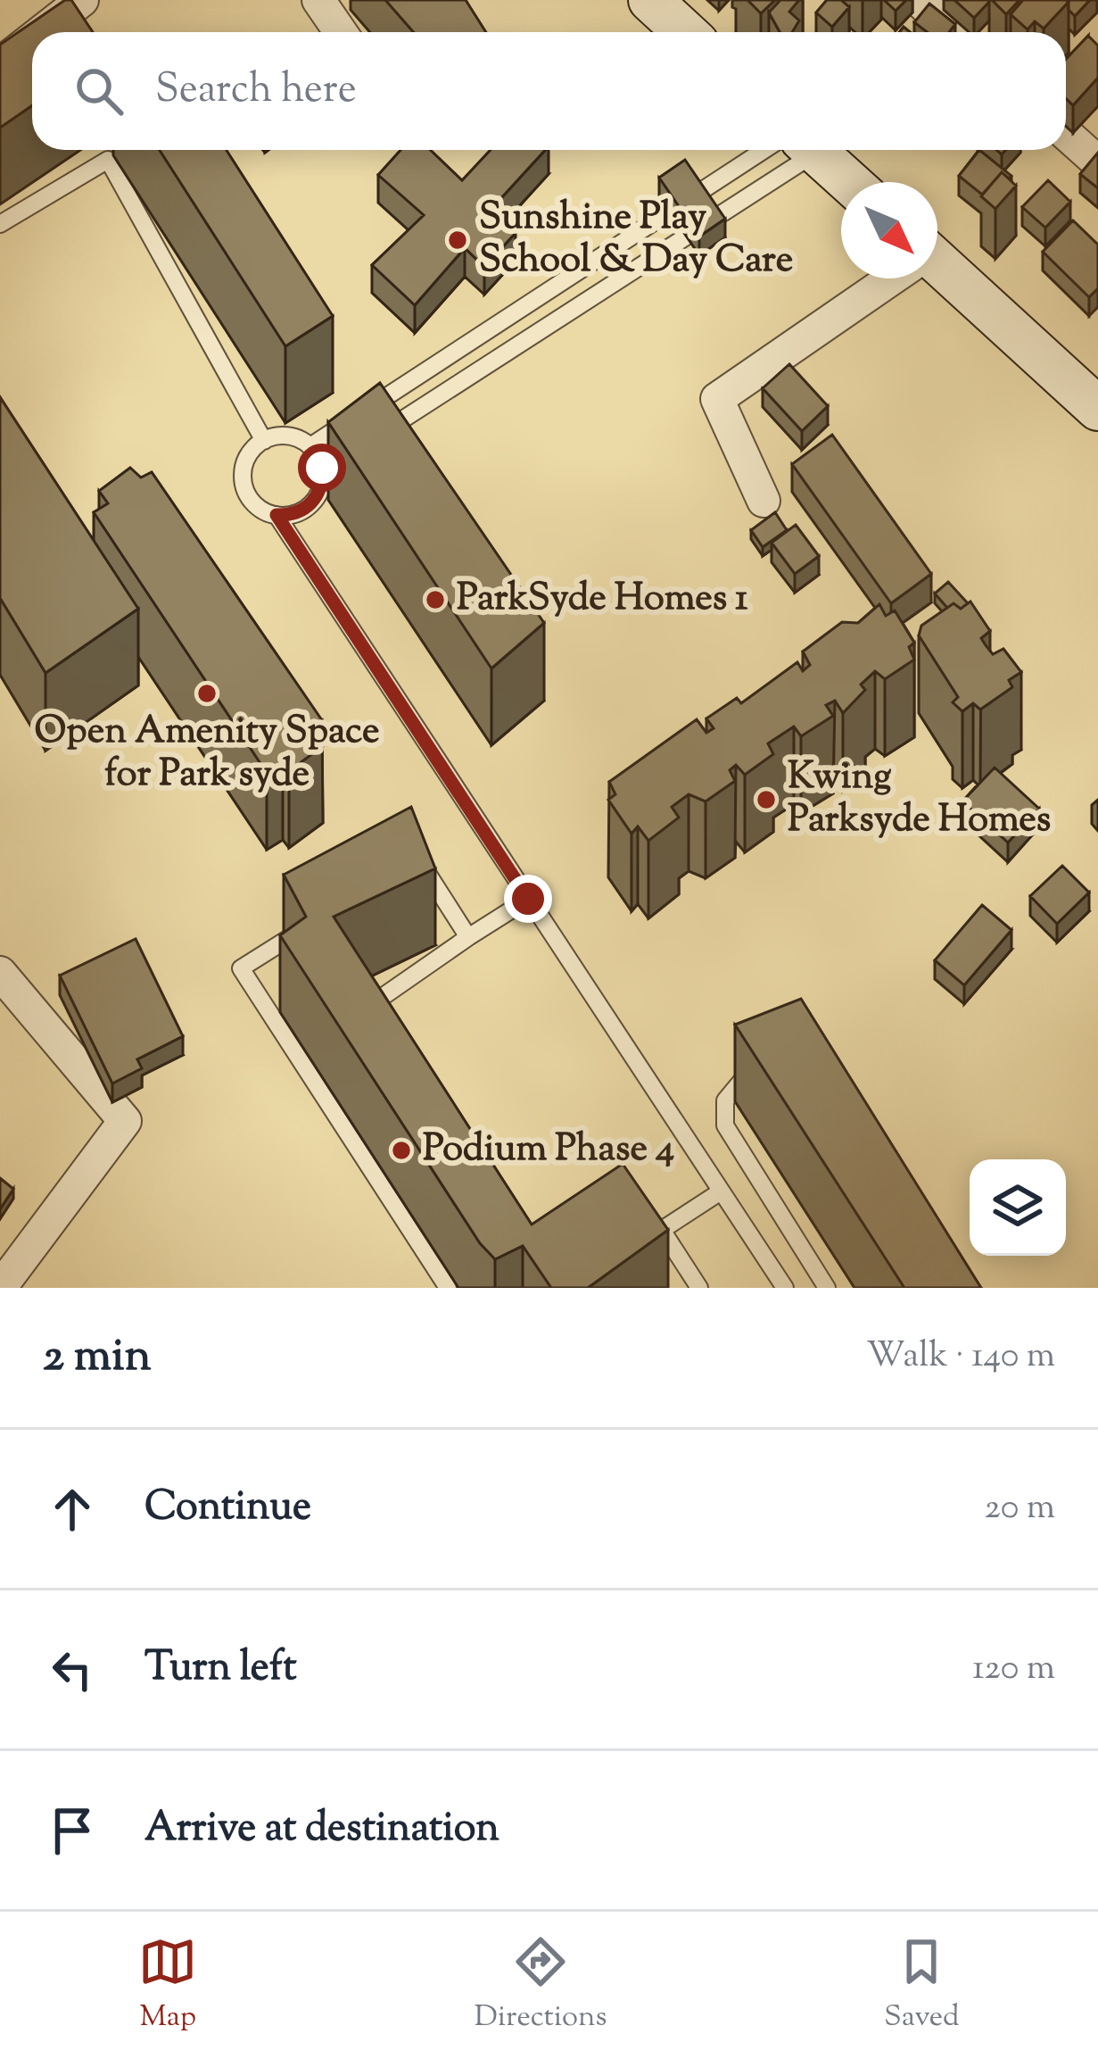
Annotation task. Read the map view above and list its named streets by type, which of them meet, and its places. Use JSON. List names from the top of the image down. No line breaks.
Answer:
{"places":["Sunshine Play School & Day Care","ParkSyde Homes 1","Open Amenity Space for Park syde","Kwing Parksyde Homes","Podium Phase 4"],"north":"bottom right","page":{"search":"Search here","heading":["2 min","Walk · 140 m"],"list":[["Continue","20 m"],["Turn left","120 m"],"Arrive at destination"],"nav":["Map","Directions","Saved"]}}
